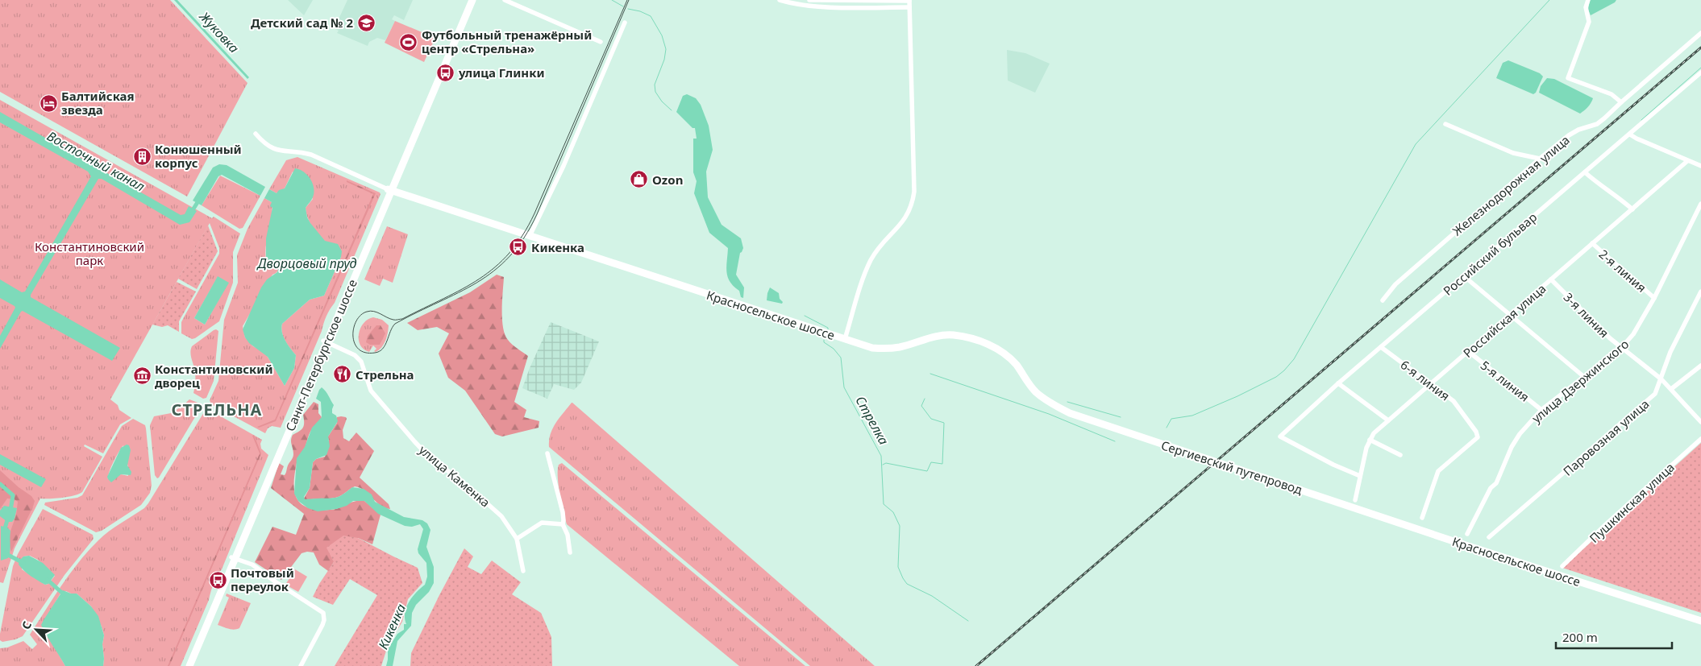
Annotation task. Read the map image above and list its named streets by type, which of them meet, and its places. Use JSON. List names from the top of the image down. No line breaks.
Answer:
{"streets":{"main road":["Красносельское шоссе","Санкт-Петербургское шоссе","Сергиевский путепровод"],"street":["Железнодорожная улица","Российский бульвар","2-я линия","3-я линия","Российская улица","6-я линия","5-я линия","улица Дзержинского","Паровозная улица","улица Каменка","Пушкинская улица"]},"crossings":[["Российский бульвар","Российская улица"],["Российский бульвар","6-я линия"],["2-я линия","Российская улица"],["2-я линия","улица Дзержинского"],["Красносельское шоссе","Санкт-Петербургское шоссе"],["Красносельское шоссе","Сергиевский путепровод"],["3-я линия","Российская улица"],["3-я линия","улица Дзержинского"],["3-я линия","Паровозная улица"],["Российская улица","6-я линия"],["Российская улица","5-я линия"],["Санкт-Петербургское шоссе","улица Каменка"],["5-я линия","улица Дзержинского"]],"districts":["СТРЕЛЬНА"],"water":["Жуковка","Восточный канал","Дворцовый пруд","Стрелка","Кикенка"],"parks":["Константиновский парк"],"places":{"school or university":["Детский сад № 2"],"sports":["Футбольный тренажёрный центр «Стрельна»"],"bus stop":["улица Глинки","Кикенка","Почтовый переулок"],"hotel":["Балтийская звезда"],"building":["Конюшенный корпус"],"shop":["Ozon"],"restaurant":["Стрельна"],"museum":["Константиновский дворец"]},"scale_bar":"200 m","north":"top left"}
